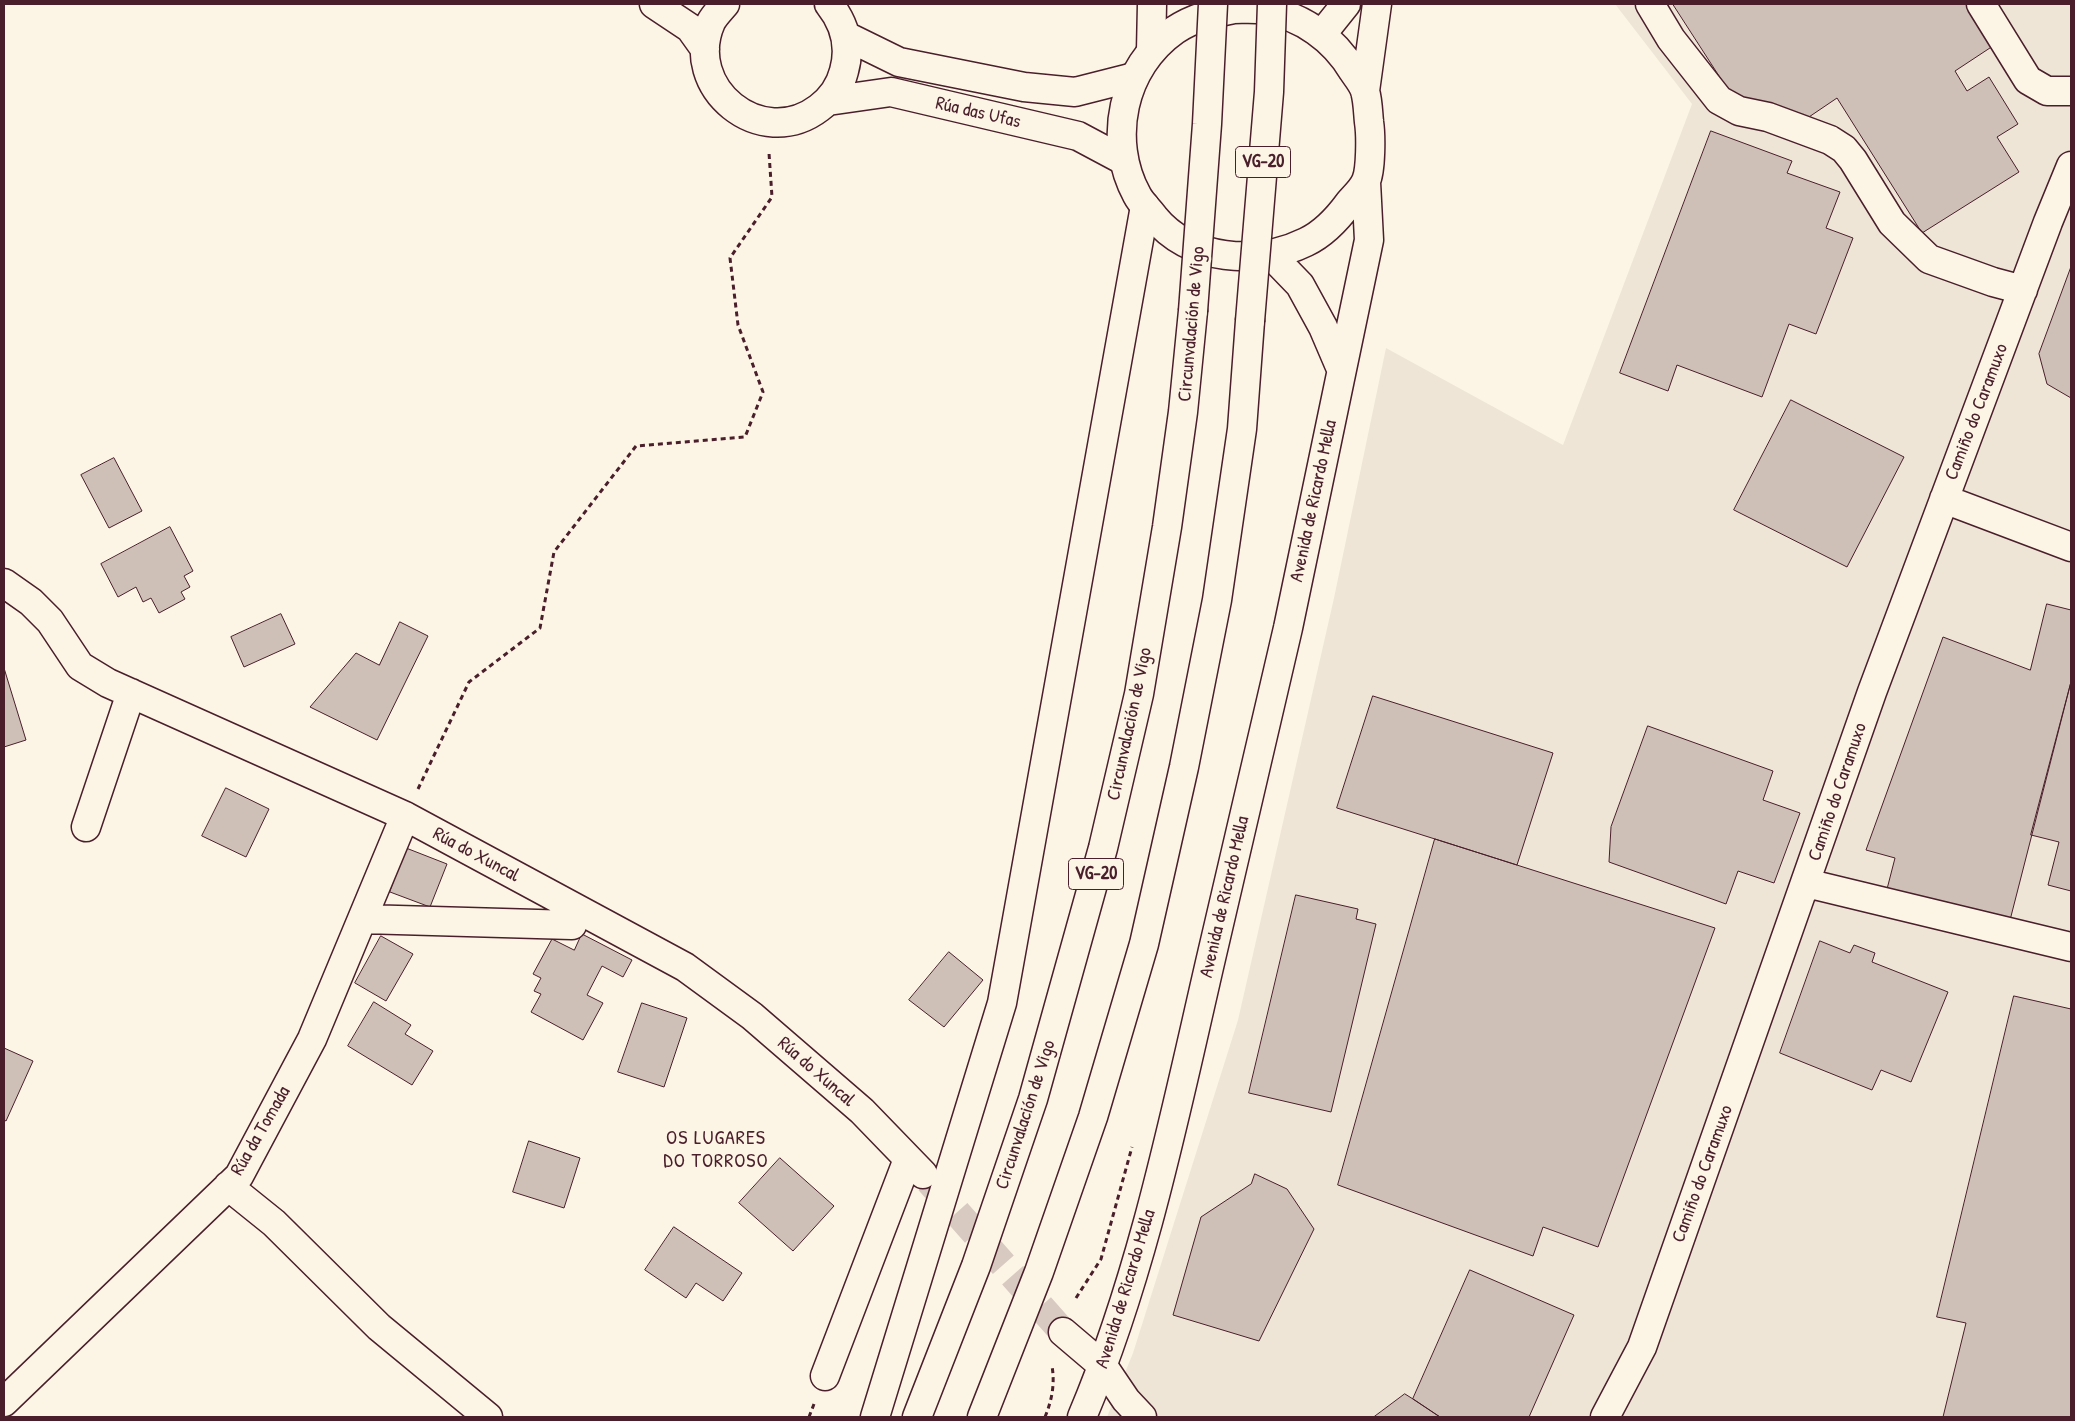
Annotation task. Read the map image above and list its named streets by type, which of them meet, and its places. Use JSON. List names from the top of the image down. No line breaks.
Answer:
{"streets":{"main road":["Rúa das Ufas","VG-20","Circunvalación de Vigo","Camiño do Caramuxo","Avenida de Ricardo Mella","Rúa do Xuncal","Rúa da Tomada"]},"crossings":[["Rúa do Xuncal","Rúa da Tomada"]],"districts":["OS LUGARES DO TORROSO"]}
